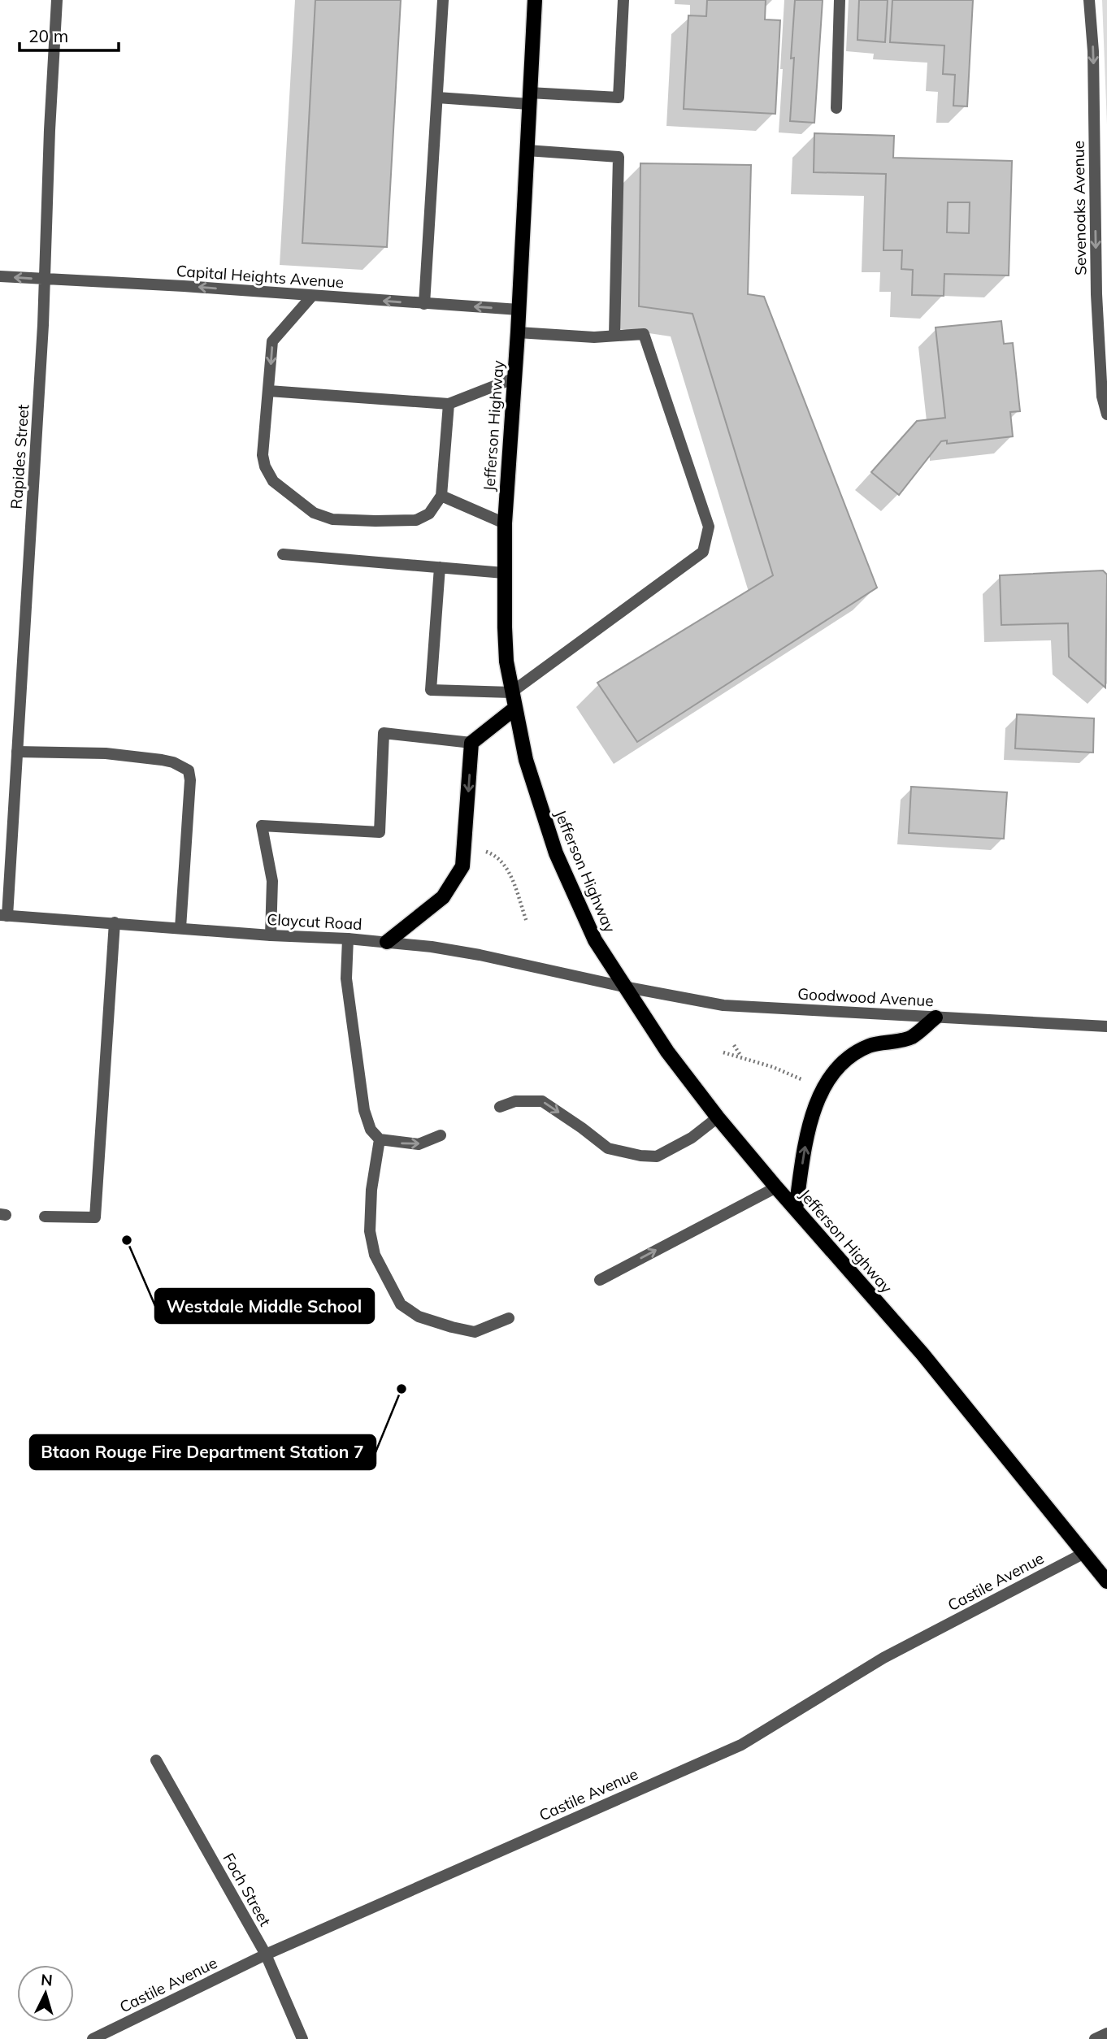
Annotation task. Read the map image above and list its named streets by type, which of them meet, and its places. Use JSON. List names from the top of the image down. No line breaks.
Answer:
{"streets":{"main road":["Jefferson Highway"],"street":["Sevenoaks Avenue","Capital Heights Avenue","Rapides Street","Claycut Road","Goodwood Avenue","Castile Avenue","Foch Street"]},"crossings":[["Capital Heights Avenue","Jefferson Highway"],["Capital Heights Avenue","Rapides Street"],["Jefferson Highway","Claycut Road"],["Jefferson Highway","Goodwood Avenue"],["Jefferson Highway","Castile Avenue"],["Rapides Street","Claycut Road"],["Claycut Road","Goodwood Avenue"],["Castile Avenue","Foch Street"]],"one_way":["Sevenoaks Avenue"],"places":["Westdale Middle School","Btaon Rouge Fire Department Station 7"],"scale_bar":"20 m","north":"top"}
